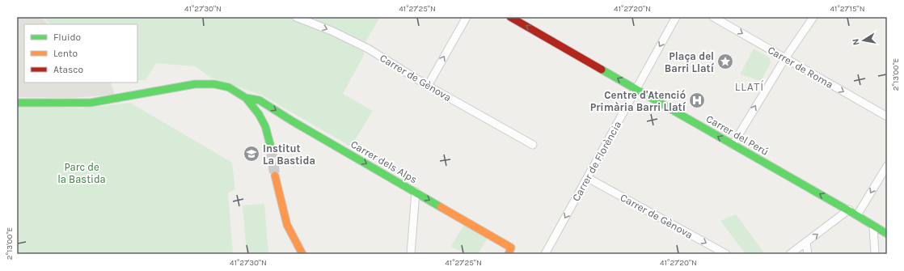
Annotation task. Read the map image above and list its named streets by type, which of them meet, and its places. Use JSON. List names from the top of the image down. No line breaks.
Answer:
{"streets":{"street":["Carrer de Roma","Carrer de Gènova","Carrer del Perú","Carrer de Florència","Carrer dels Alps"]},"crossings":[["Carrer de Gènova","Carrer de Florència"],["Carrer del Perú","Carrer de Florència"]],"one_way":["Carrer de Roma","Carrer de Gènova","Carrer del Perú","Carrer de Florència","Carrer dels Alps"],"districts":["LLATÍ"],"parks":["Parc de la Bastida"],"places":{"place":["Plaça del Barri Llatí"],"hospital":["Centre d'Atenció Primària Barri Llatí"],"school or university":["Institut La Bastida"]},"legend":["Fluido","Lento","Atasco"],"north":"left","coordinates":["41°27'30\"N","41°27'25\"N","41°27'20\"N","41°27'15\"N","2°13'00\"E"]}
